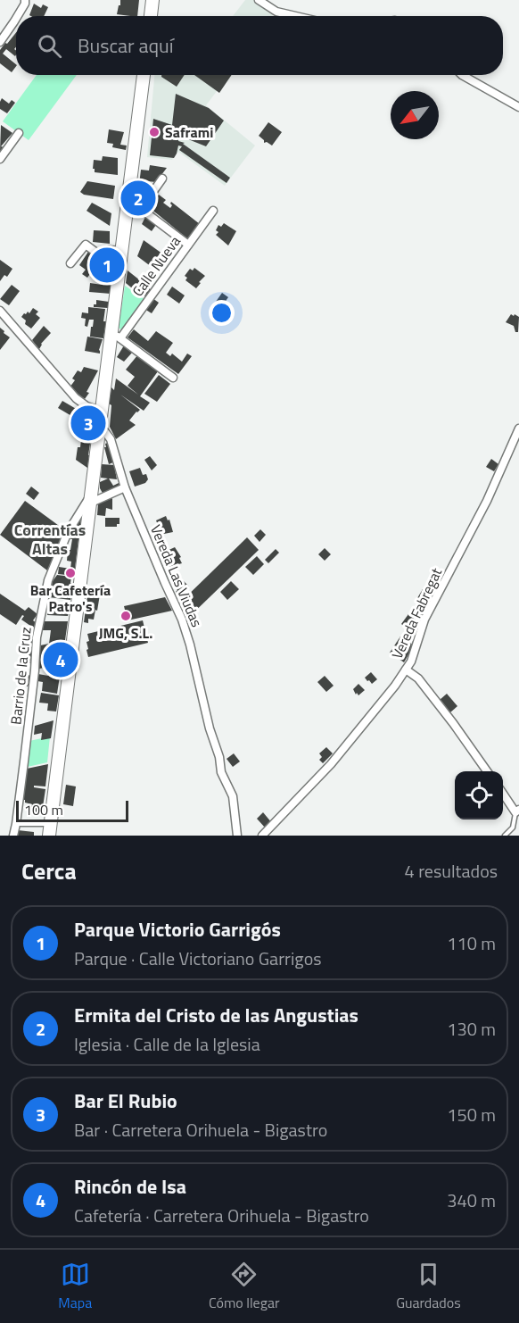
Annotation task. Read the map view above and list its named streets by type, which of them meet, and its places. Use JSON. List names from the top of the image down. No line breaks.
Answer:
{"streets":{"street":["Calle Nueva","Vereda Las Viudas","Vereda Fabregat","Barrio de la Cruz"]},"districts":["Correntías Altas"],"places":["Saframi","Bar Cafetería Patro's","JMG, S.L."],"scale_bar":"100 m","north":"bottom left","page":{"search":"Buscar aquí","pins":["2","1","3","4"],"scale":"100 m","heading":["Cerca","4 resultados"],"list":[{"mark":"1","name":"Parque Victorio Garrigós","note":"Parque · Calle Victoriano Garrigos","value":"110 m"},{"mark":"2","name":"Ermita del Cristo de las Angustias","note":"Iglesia · Calle de la Iglesia","value":"130 m"},{"mark":"3","name":"Bar El Rubio","note":"Bar · Carretera Orihuela - Bigastro","value":"150 m"},{"mark":"4","name":"Rincón de Isa","note":"Cafetería · Carretera Orihuela - Bigastro","value":"340 m"}],"nav":["Mapa","Cómo llegar","Guardados"]}}
